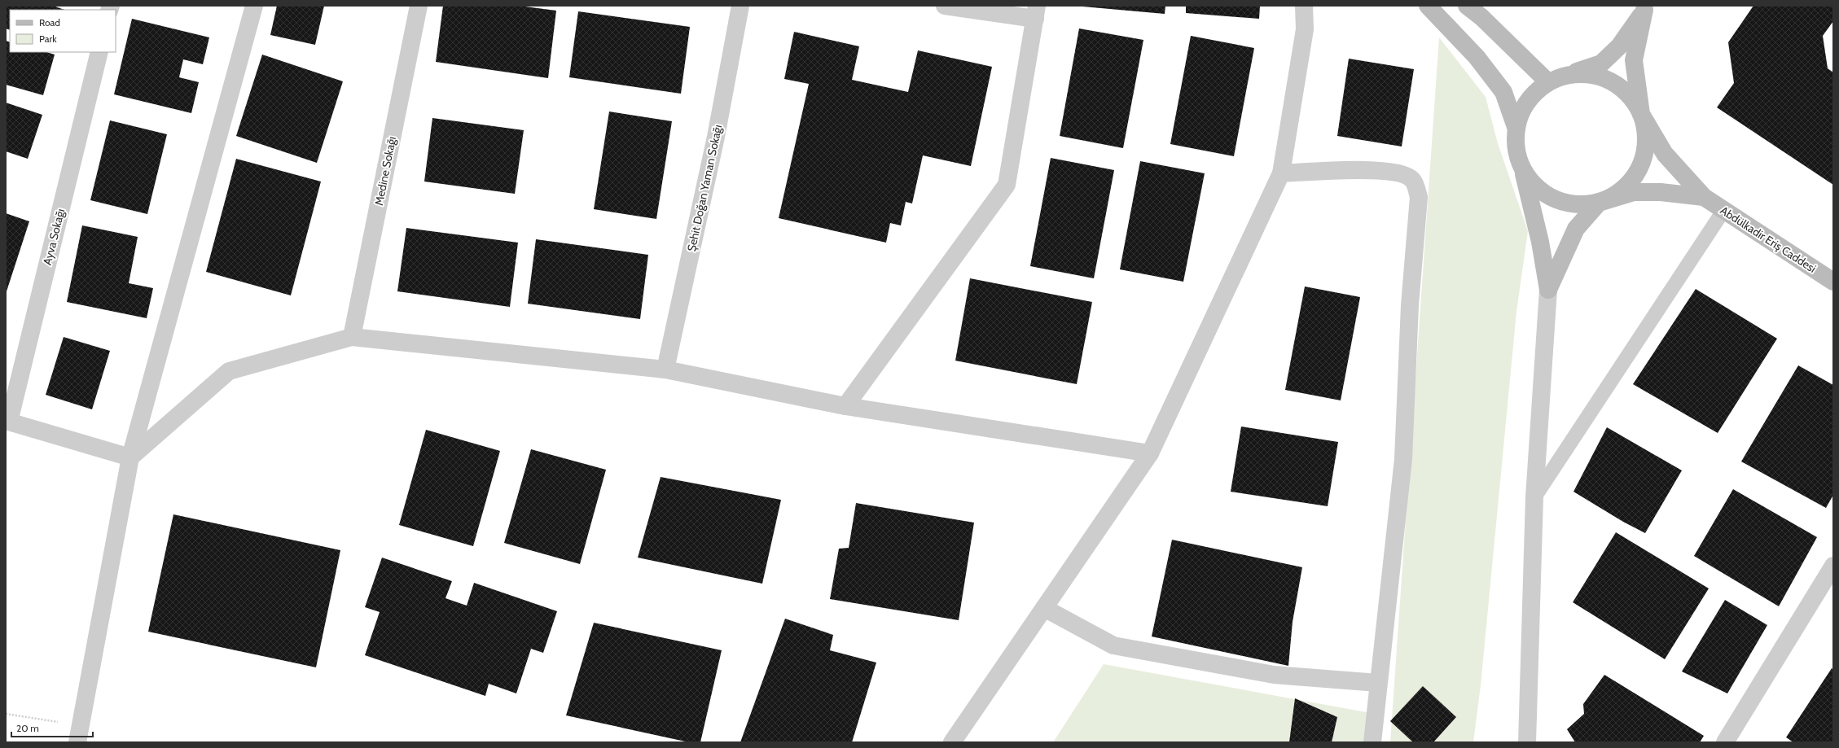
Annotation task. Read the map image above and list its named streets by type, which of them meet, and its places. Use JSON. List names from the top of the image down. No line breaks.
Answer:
{"streets":{"main road":["Abdülkadir Eriş Caddesi"],"street":["Medine Sokağı","Şehit Doğan Yaman Sokağı","Ayva Sokağı"]},"legend":["Road","Park"],"scale_bar":"20 m"}
